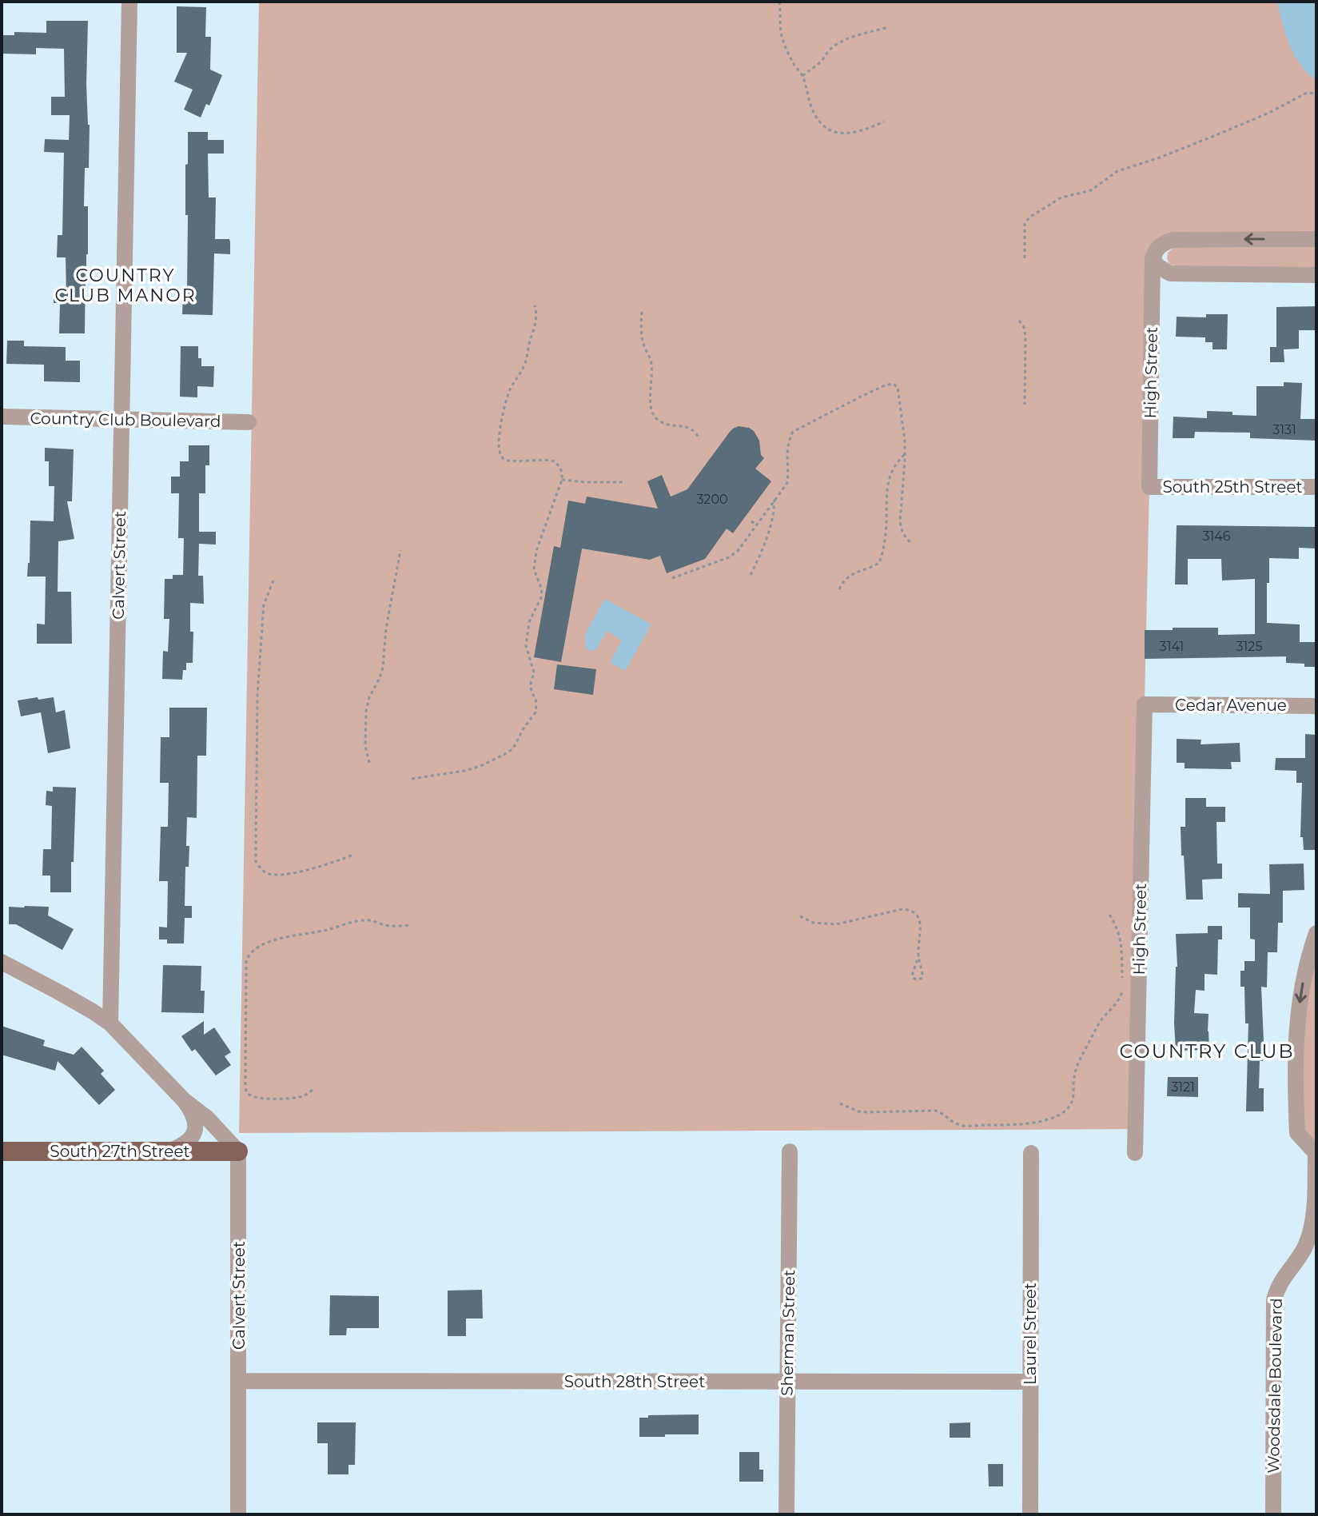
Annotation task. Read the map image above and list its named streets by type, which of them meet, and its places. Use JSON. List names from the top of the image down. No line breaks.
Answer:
{"streets":{"main road":["South 27th Street"],"street":["High Street","Country Club Boulevard","South 25th Street","Calvert Street","Cedar Avenue","Sherman Street","Laurel Street","South 28th Street","Woodsdale Boulevard"]},"crossings":[["High Street","South 25th Street"],["High Street","Cedar Avenue"],["Country Club Boulevard","Calvert Street"],["Calvert Street","South 27th Street"],["Calvert Street","South 28th Street"],["Sherman Street","South 28th Street"],["Laurel Street","South 28th Street"]],"one_way":["Woodsdale Boulevard"],"districts":["COUNTRY CLUB MANOR","COUNTRY CLUB"],"house_numbers":["3131","3200","3146","3141","3125","3121"]}
